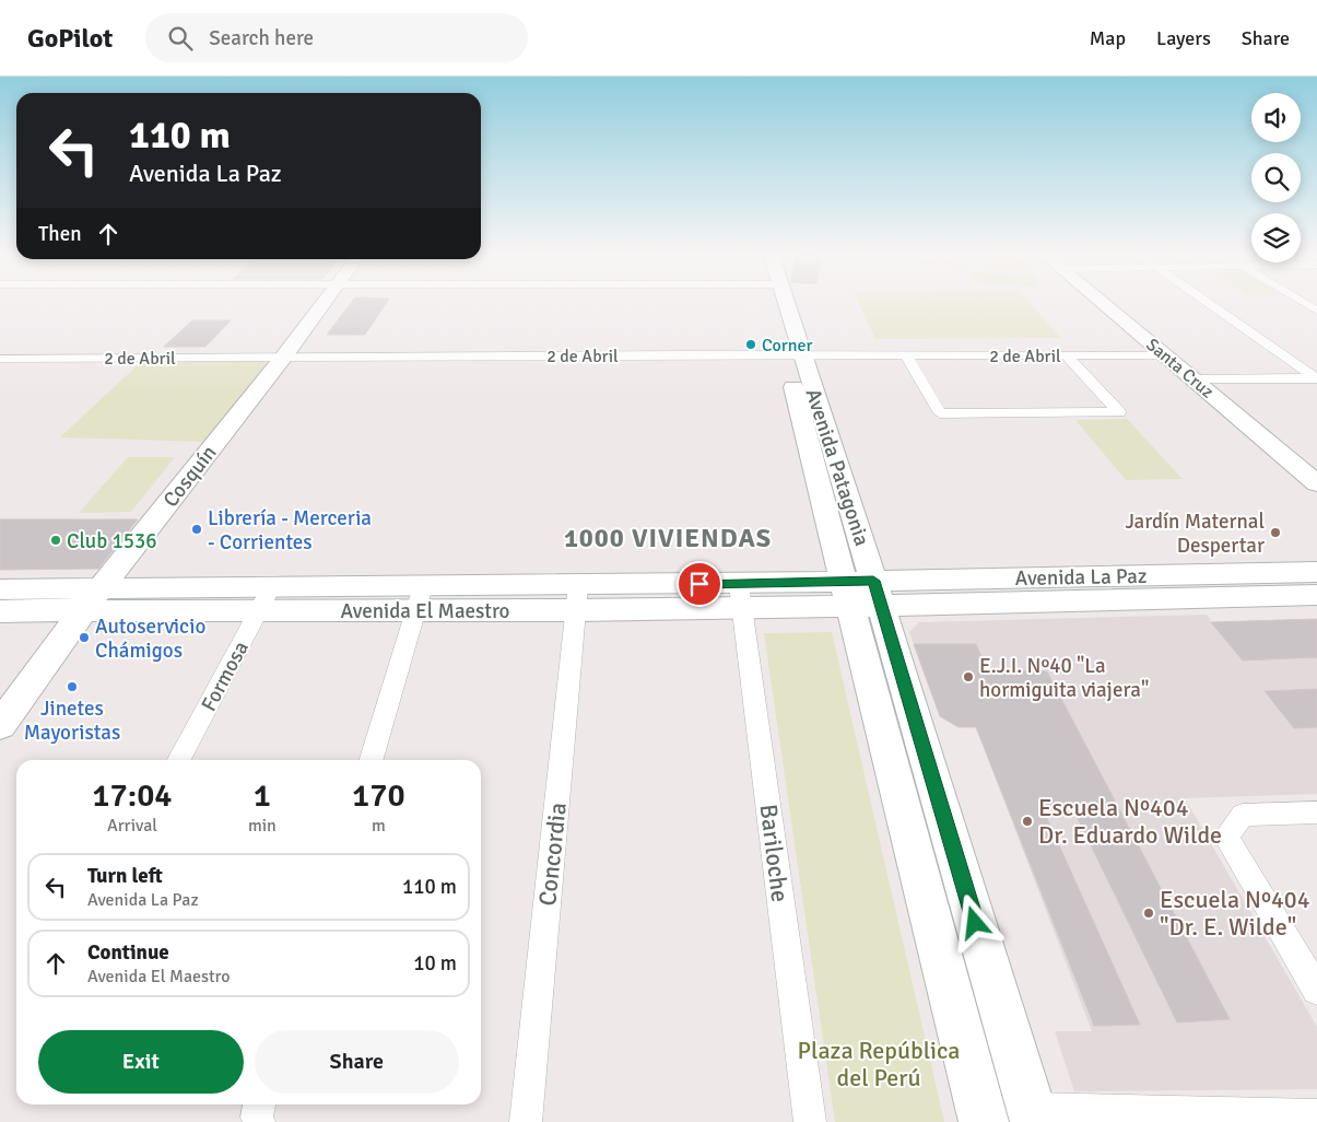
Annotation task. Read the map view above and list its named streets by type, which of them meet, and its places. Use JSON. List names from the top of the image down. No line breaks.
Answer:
{"streets":{"main road":["Santa Cruz","Avenida Patagonia","Cosquín","Avenida La Paz","Avenida El Maestro"],"street":["2 de Abril","Formosa","Bariloche","Concordia"]},"crossings":[["2 de Abril","Santa Cruz"],["2 de Abril","Avenida Patagonia"],["2 de Abril","Cosquín"],["Avenida Patagonia","Avenida La Paz"],["Avenida Patagonia","Avenida El Maestro"],["Cosquín","Avenida El Maestro"],["Avenida La Paz","Avenida El Maestro"],["Avenida El Maestro","Formosa"],["Avenida El Maestro","Bariloche"],["Avenida El Maestro","Concordia"]],"districts":["1000 VIVIENDAS"],"parks":["Plaza República del Perú"],"places":["Corner","Librería - Merceria - Corrientes","Jardín Maternal Despertar","Club 1536","Autoservicio Chámigos","E.J.I. Nº40 \"La hormiguita viajera\"","Jinetes Mayoristas","Escuela Nº404 Dr. Eduardo Wilde","Escuela Nº404 \"Dr. E. Wilde\""],"page":{"header":"GoPilot","search":"Search here","nav":["Map","Layers","Share"],"turn":["110 m","Avenida La Paz"],"then":"Then","eta":["17:04","Arrival","1","min","170","m"],"list":[{"name":"Turn left","note":"Avenida La Paz","value":"110 m"},{"name":"Continue","note":"Avenida El Maestro","value":"10 m"}],"buttons":["Exit","Share"]}}
